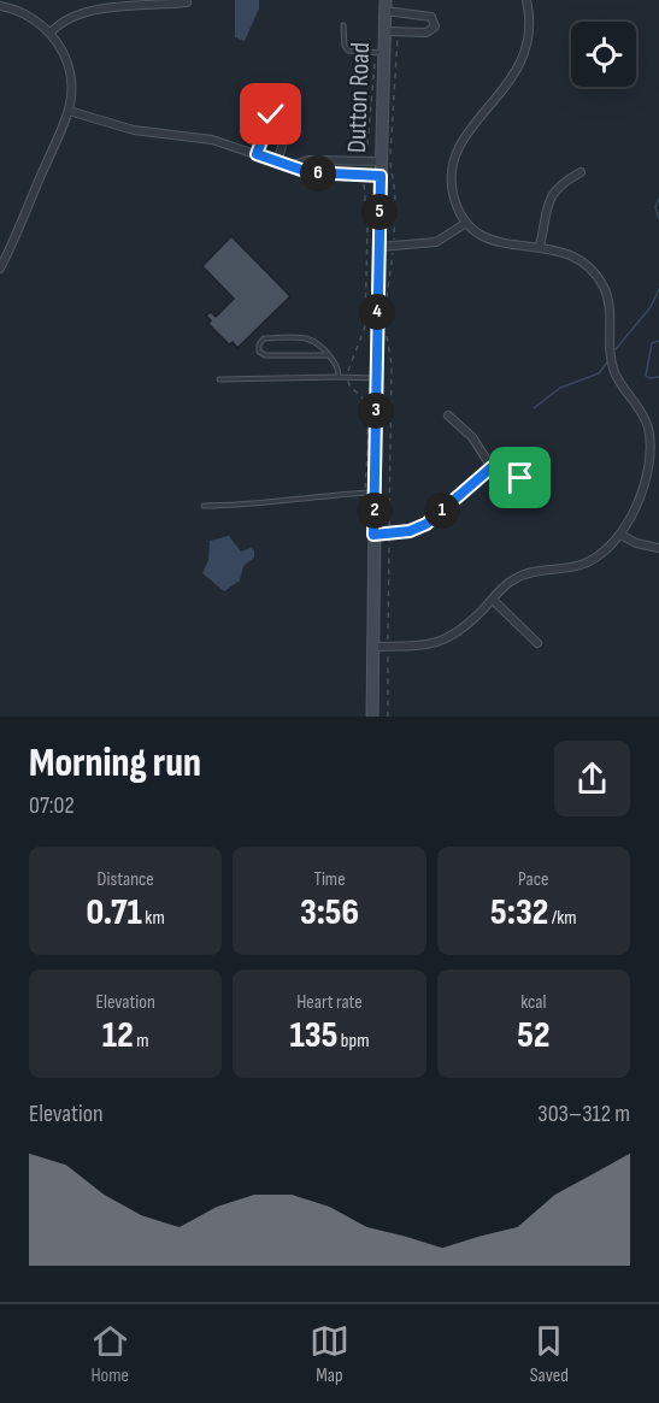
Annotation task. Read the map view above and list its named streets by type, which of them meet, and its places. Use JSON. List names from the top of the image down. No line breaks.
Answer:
{"streets":{"street":["Dutton Road"]},"page":{"pins":["6","5","4","3","1","2"],"heading":["Morning run","07:02"],"stats":[["Distance","0.71 km"],["Time","3:56"],["Pace","5:32 /km"],["Elevation","12 m"],["Heart rate","135 bpm"],["kcal","52"]],"chart":["Elevation","303–312 m"],"tabs":["Home","Map","Saved"]}}
